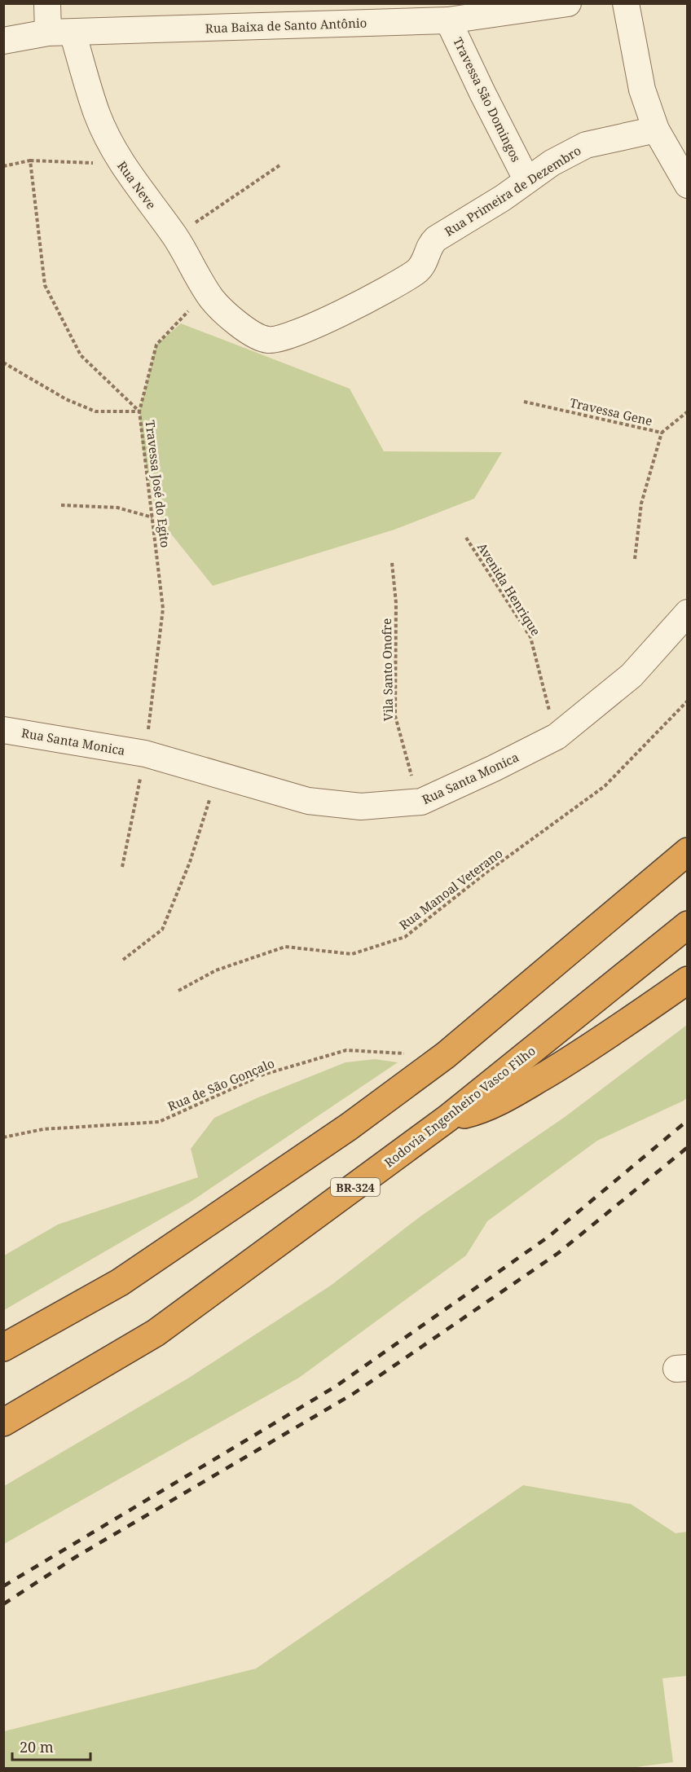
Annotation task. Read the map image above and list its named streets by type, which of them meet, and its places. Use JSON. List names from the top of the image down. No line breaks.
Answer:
{"streets":{"highway":["Rodovia Engenheiro Vasco Filho","BR-324"],"street":["Rua Baixa de Santo Antônio","Travessa São Domingos","Rua Neve","Rua Primeira de Dezembro","Rua Santa Monica"],"path":["Travessa Gene","Travessa José do Egito","Avenida Henrique","Vila Santo Onofre","Rua Manoal Veterano","Rua de São Gonçalo"]},"crossings":[["Rua Baixa de Santo Antônio","Travessa São Domingos"],["Rua Baixa de Santo Antônio","Rua Neve"],["Travessa São Domingos","Rua Primeira de Dezembro"],["Rua Neve","Rua Primeira de Dezembro"],["Travessa José do Egito","Rua Santa Monica"],["Avenida Henrique","Rua Santa Monica"],["Vila Santo Onofre","Rua Santa Monica"]],"scale_bar":"20 m"}
